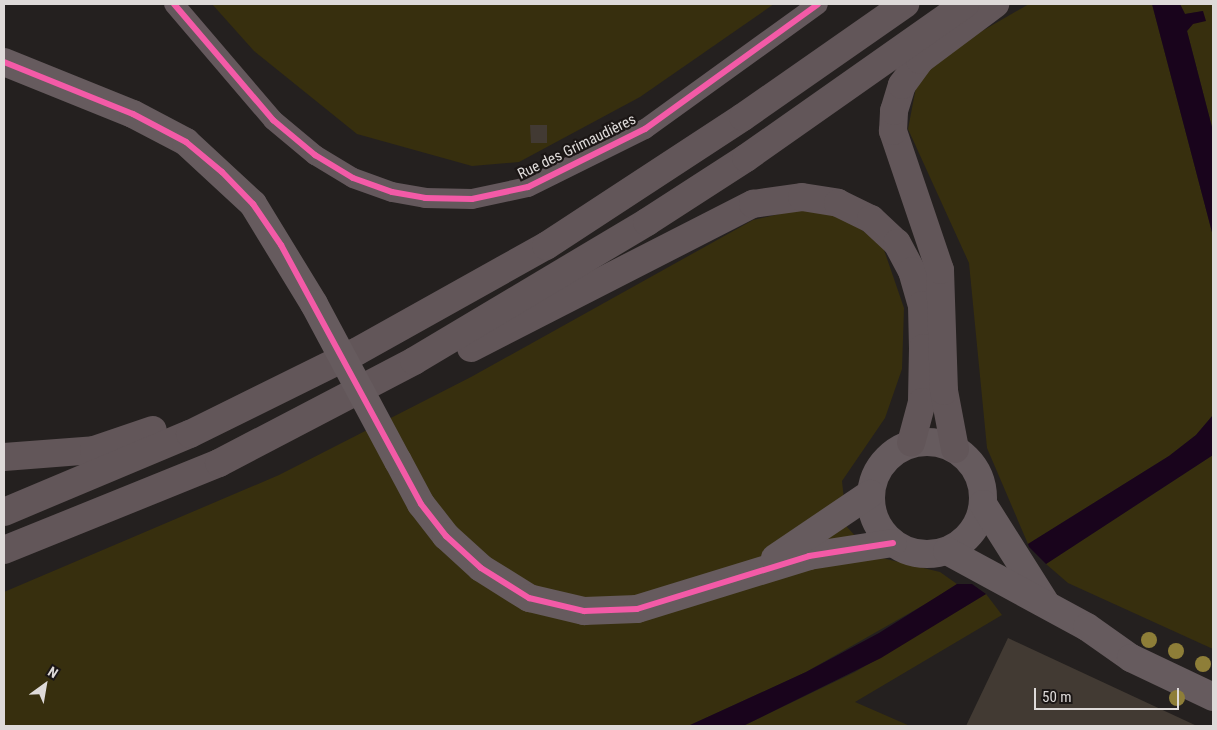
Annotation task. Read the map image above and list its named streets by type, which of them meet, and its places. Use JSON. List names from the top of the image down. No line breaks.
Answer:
{"streets":{"street":["Rue des Grimaudières"]},"scale_bar":"50 m","north":"top right"}
